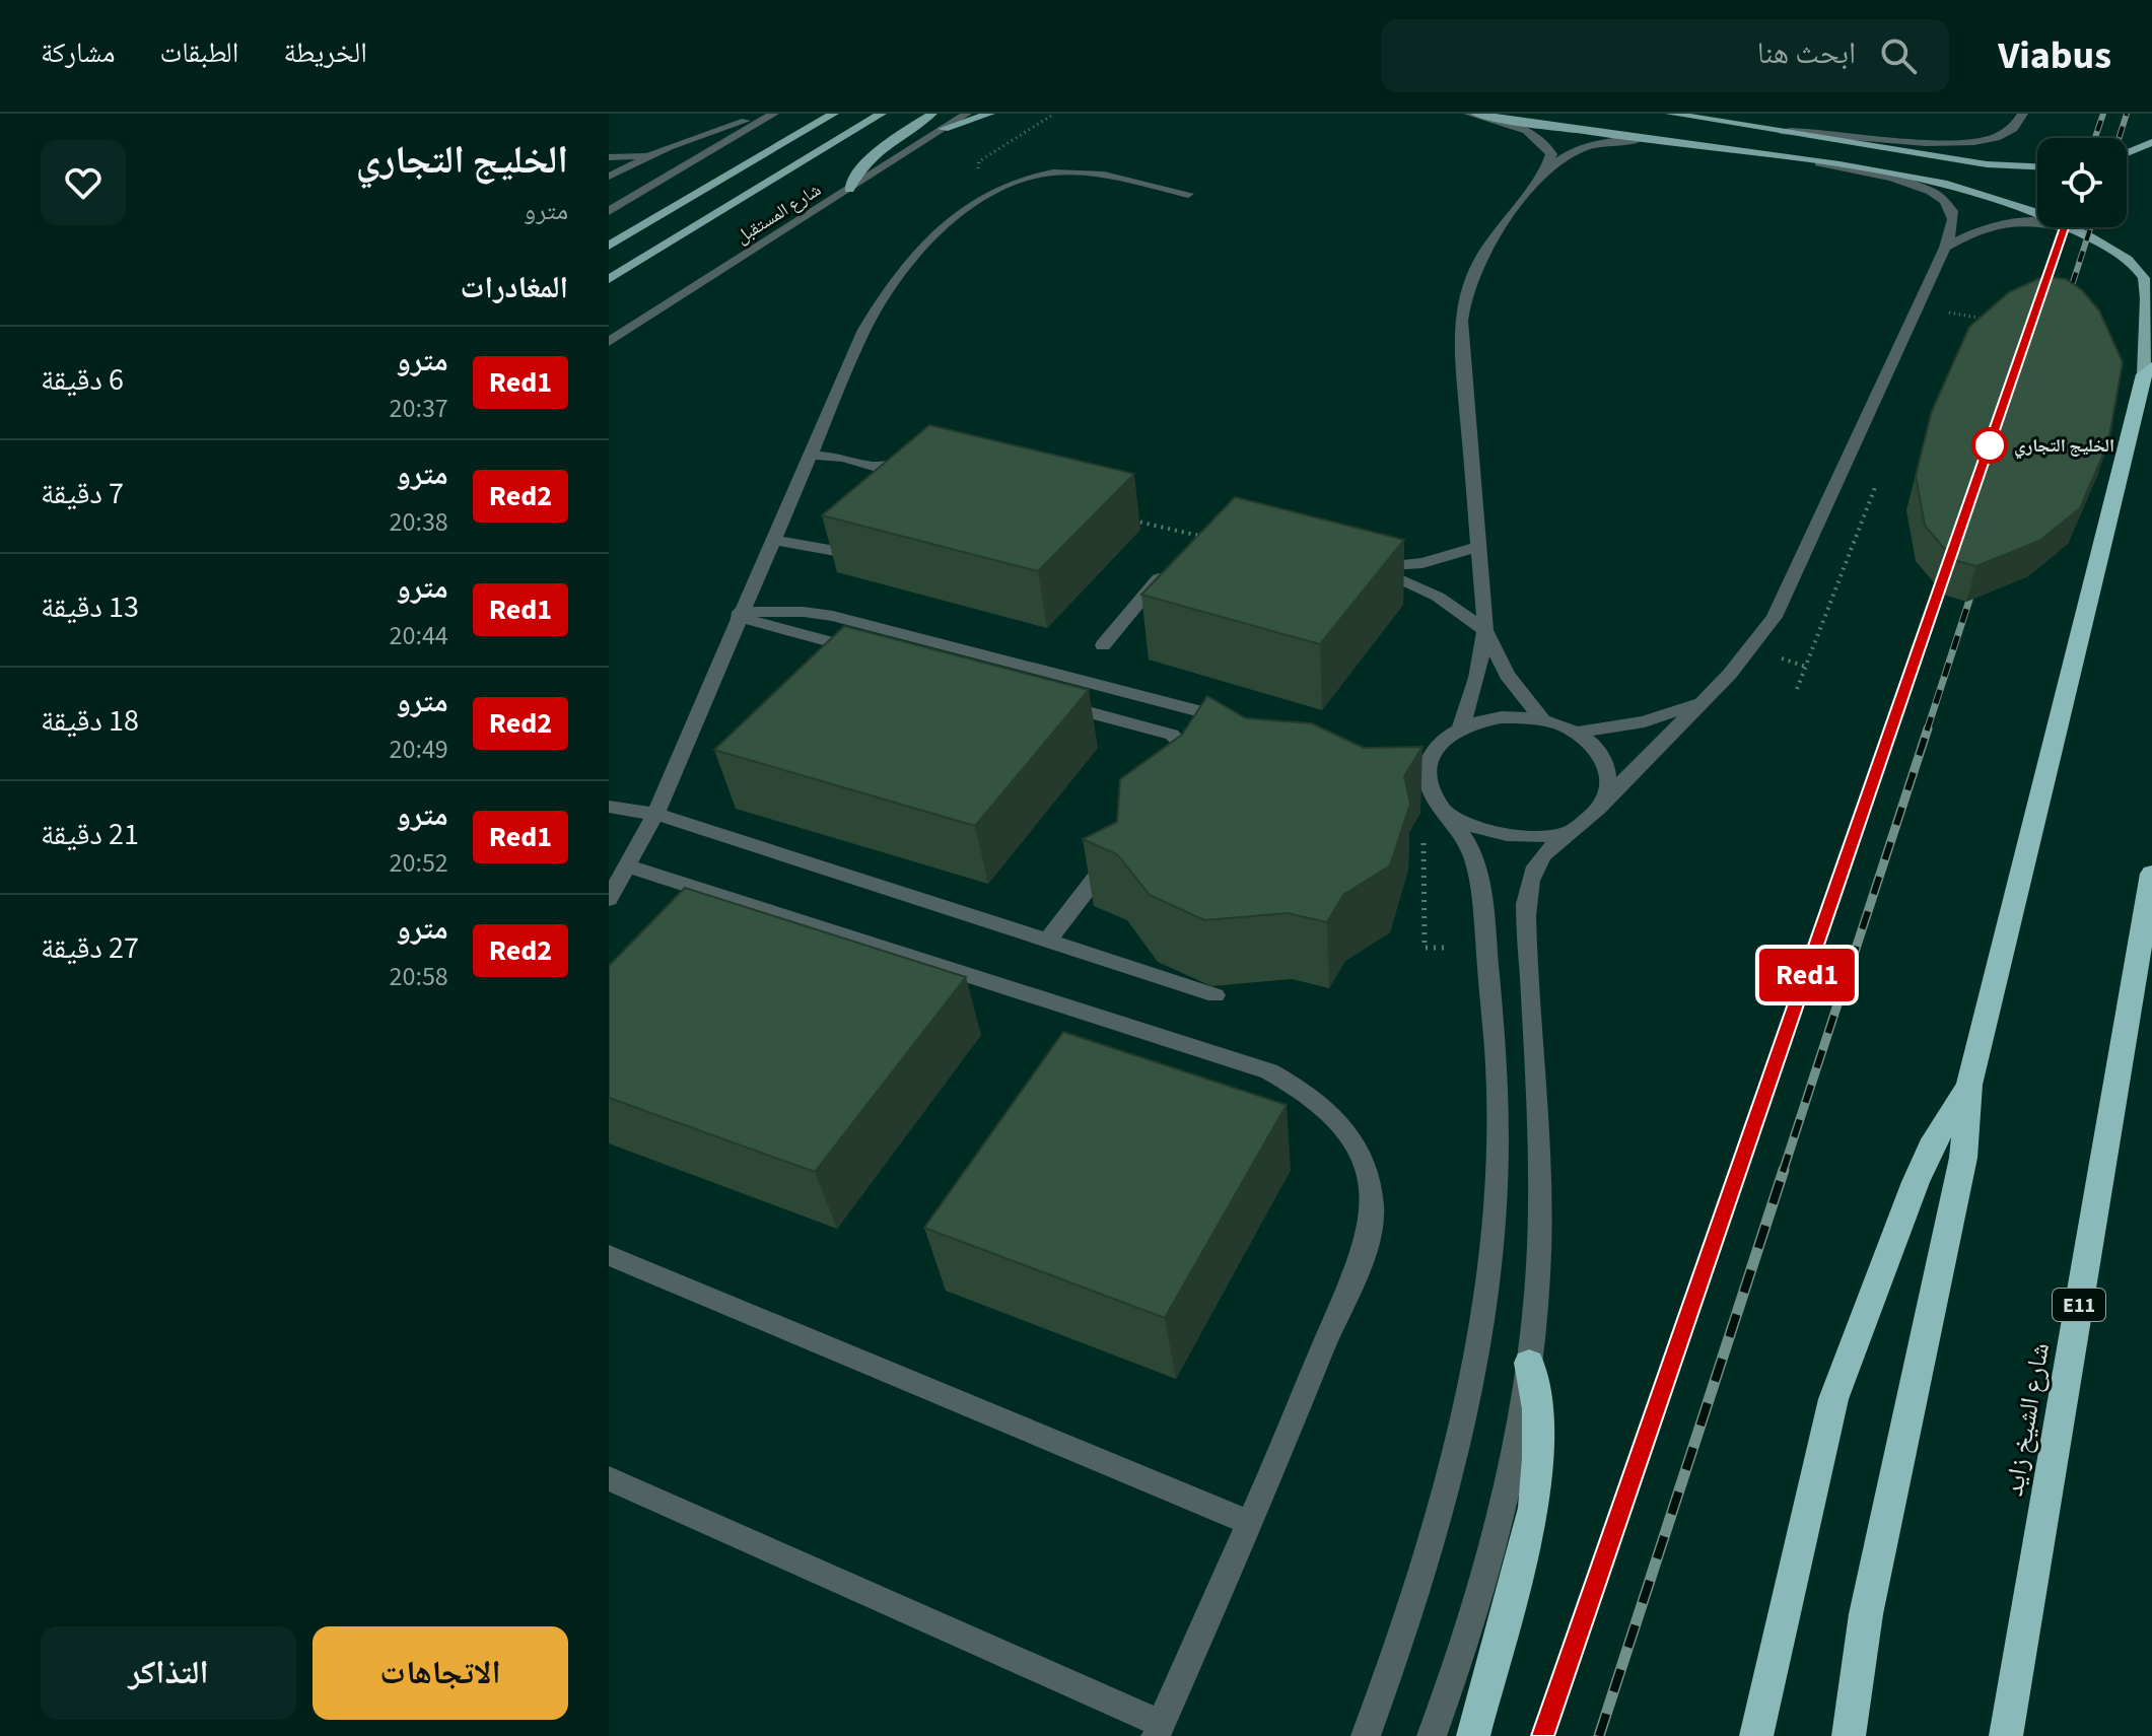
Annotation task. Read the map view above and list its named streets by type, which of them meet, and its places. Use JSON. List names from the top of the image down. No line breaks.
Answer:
{"streets":{"highway":["E11","شارع الشيخ زايد"],"main road":["شارع المستقبل"]},"places":["الخليج التجاري"],"lines":["metro line Red1"],"page":{"header":"Viabus","search":"ابحث هنا","nav":["الخريطة","الطبقات","مشاركة"],"on_map":"Red1","heading":[["الخليج التجاري","مترو"],"المغادرات"],"list":[{"mark":"Red1","name":"مترو","note":"20:37","value":"6 دقيقة"},{"mark":"Red2","name":"مترو","note":"20:38","value":"7 دقيقة"},{"mark":"Red1","name":"مترو","note":"20:44","value":"13 دقيقة"},{"mark":"Red2","name":"مترو","note":"20:49","value":"18 دقيقة"},{"mark":"Red1","name":"مترو","note":"20:52","value":"21 دقيقة"},{"mark":"Red2","name":"مترو","note":"20:58","value":"27 دقيقة"}],"buttons":["الاتجاهات","التذاكر"]}}
